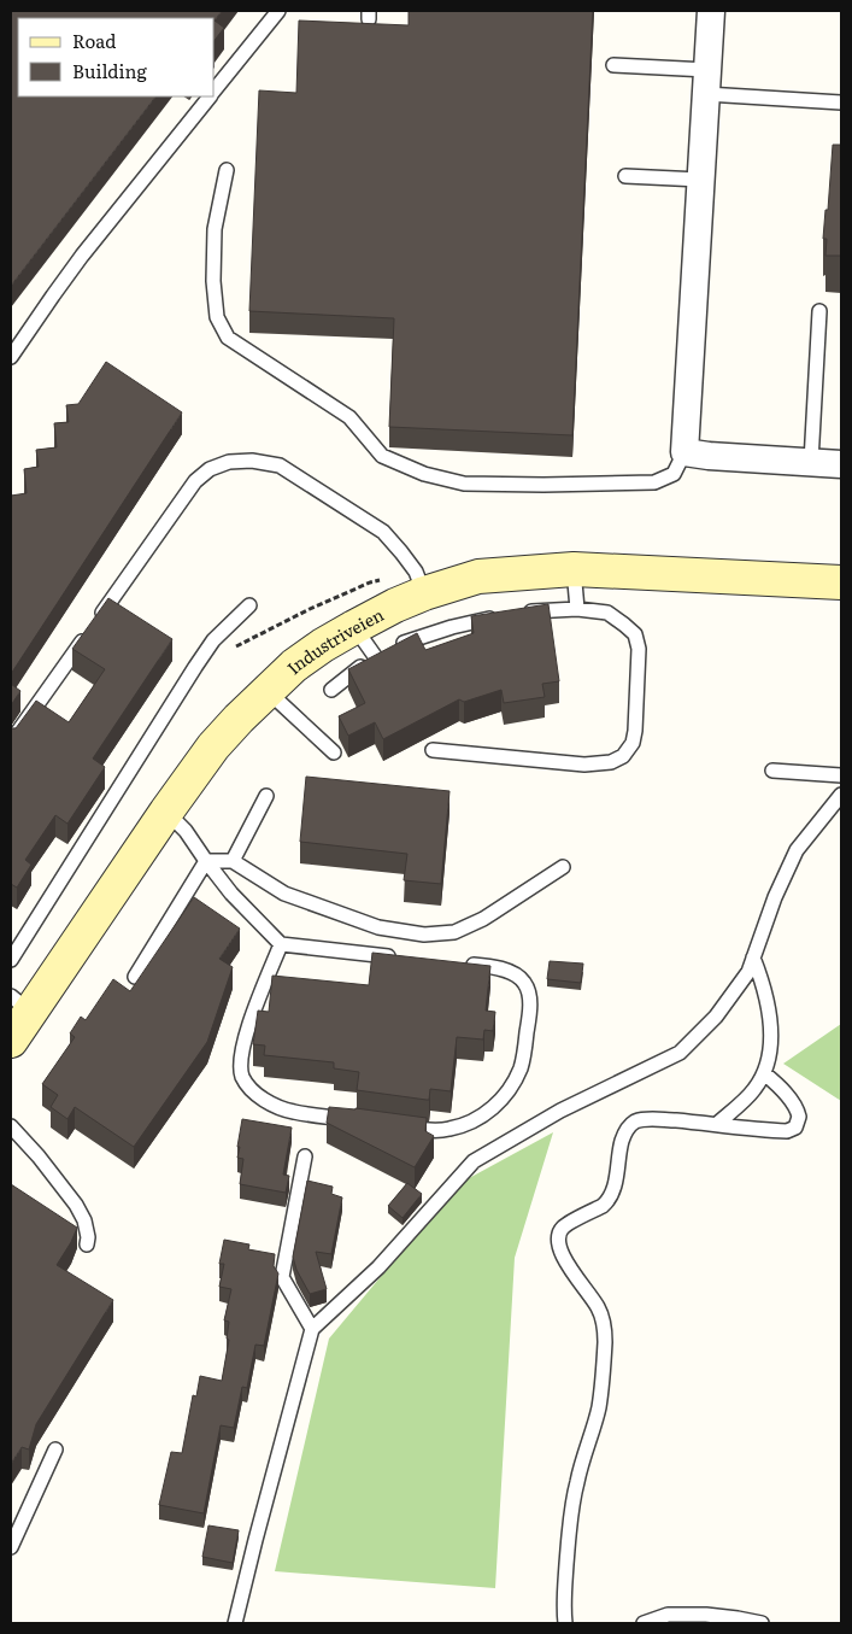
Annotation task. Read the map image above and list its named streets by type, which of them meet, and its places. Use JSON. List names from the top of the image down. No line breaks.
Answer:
{"streets":{"street":["Industriveien"]},"legend":["Road","Building"]}
